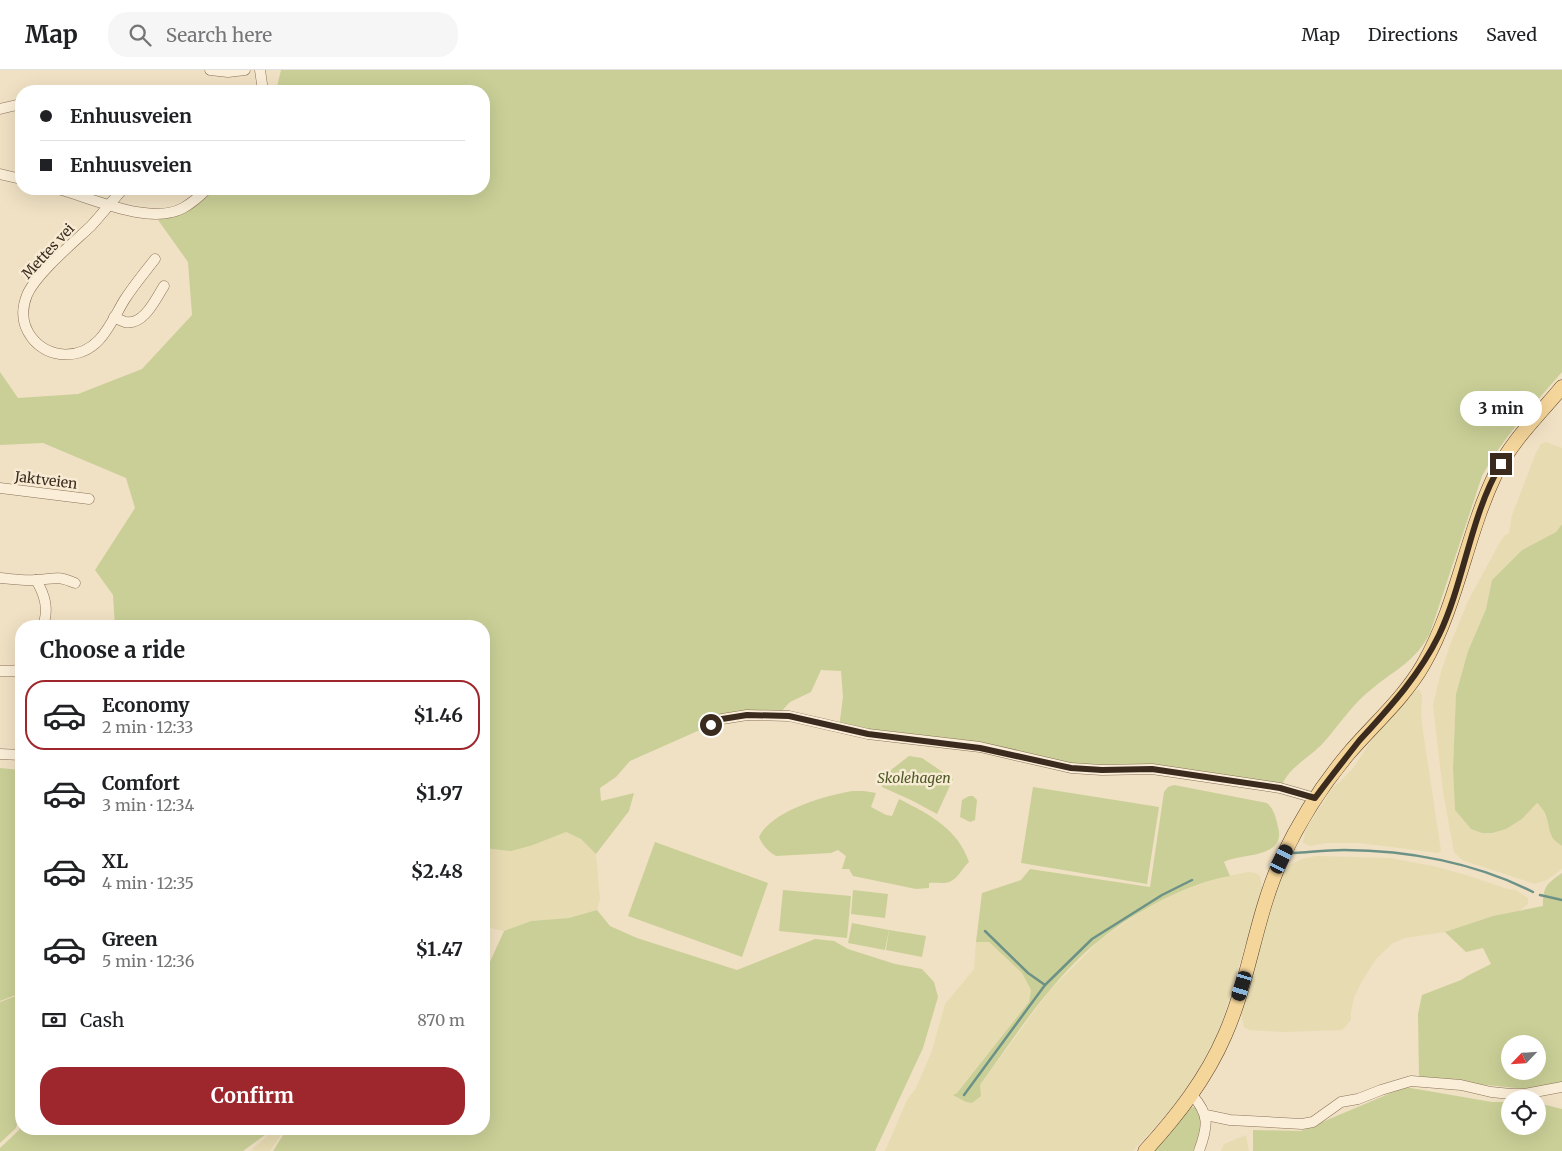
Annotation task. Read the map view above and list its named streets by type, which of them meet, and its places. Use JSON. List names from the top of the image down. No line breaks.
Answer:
{"streets":{"street":["Mettes vei","Jaktveien"]},"parks":["Skolehagen"],"north":"bottom left","page":{"header":"Map","search":"Search here","nav":["Map","Directions","Saved"],"banner":["Enhuusveien","Enhuusveien"],"bubble":"3 min","heading":"Choose a ride","list":[{"name":"Economy","note":"2 min · 12:33","value":"$1.46"},{"name":"Comfort","note":"3 min · 12:34","value":"$1.97"},{"name":"XL","note":"4 min · 12:35","value":"$2.48"},{"name":"Green","note":"5 min · 12:36","value":"$1.47"}],"pay":["Cash","870 m"],"buttons":"Confirm"}}
